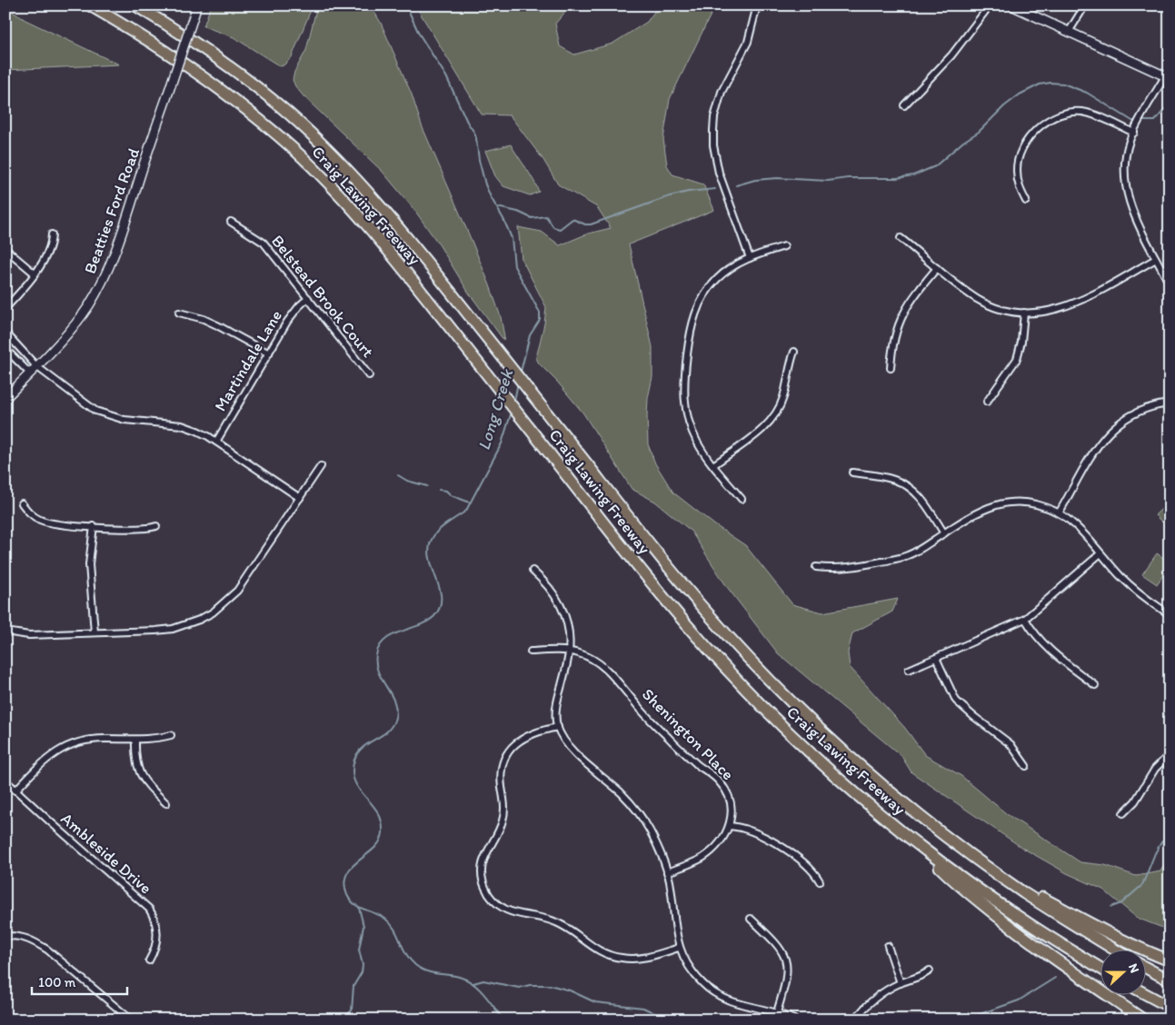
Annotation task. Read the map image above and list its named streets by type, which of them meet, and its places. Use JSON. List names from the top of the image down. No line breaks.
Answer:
{"streets":{"highway":["Craig Lawing Freeway"],"main road":["Beatties Ford Road"],"street":["Belstead Brook Court","Martindale Lane","Shenington Place","Ambleside Drive"]},"crossings":[["Belstead Brook Court","Martindale Lane"]],"water":["Long Creek"],"scale_bar":"100 m","north":"right"}
